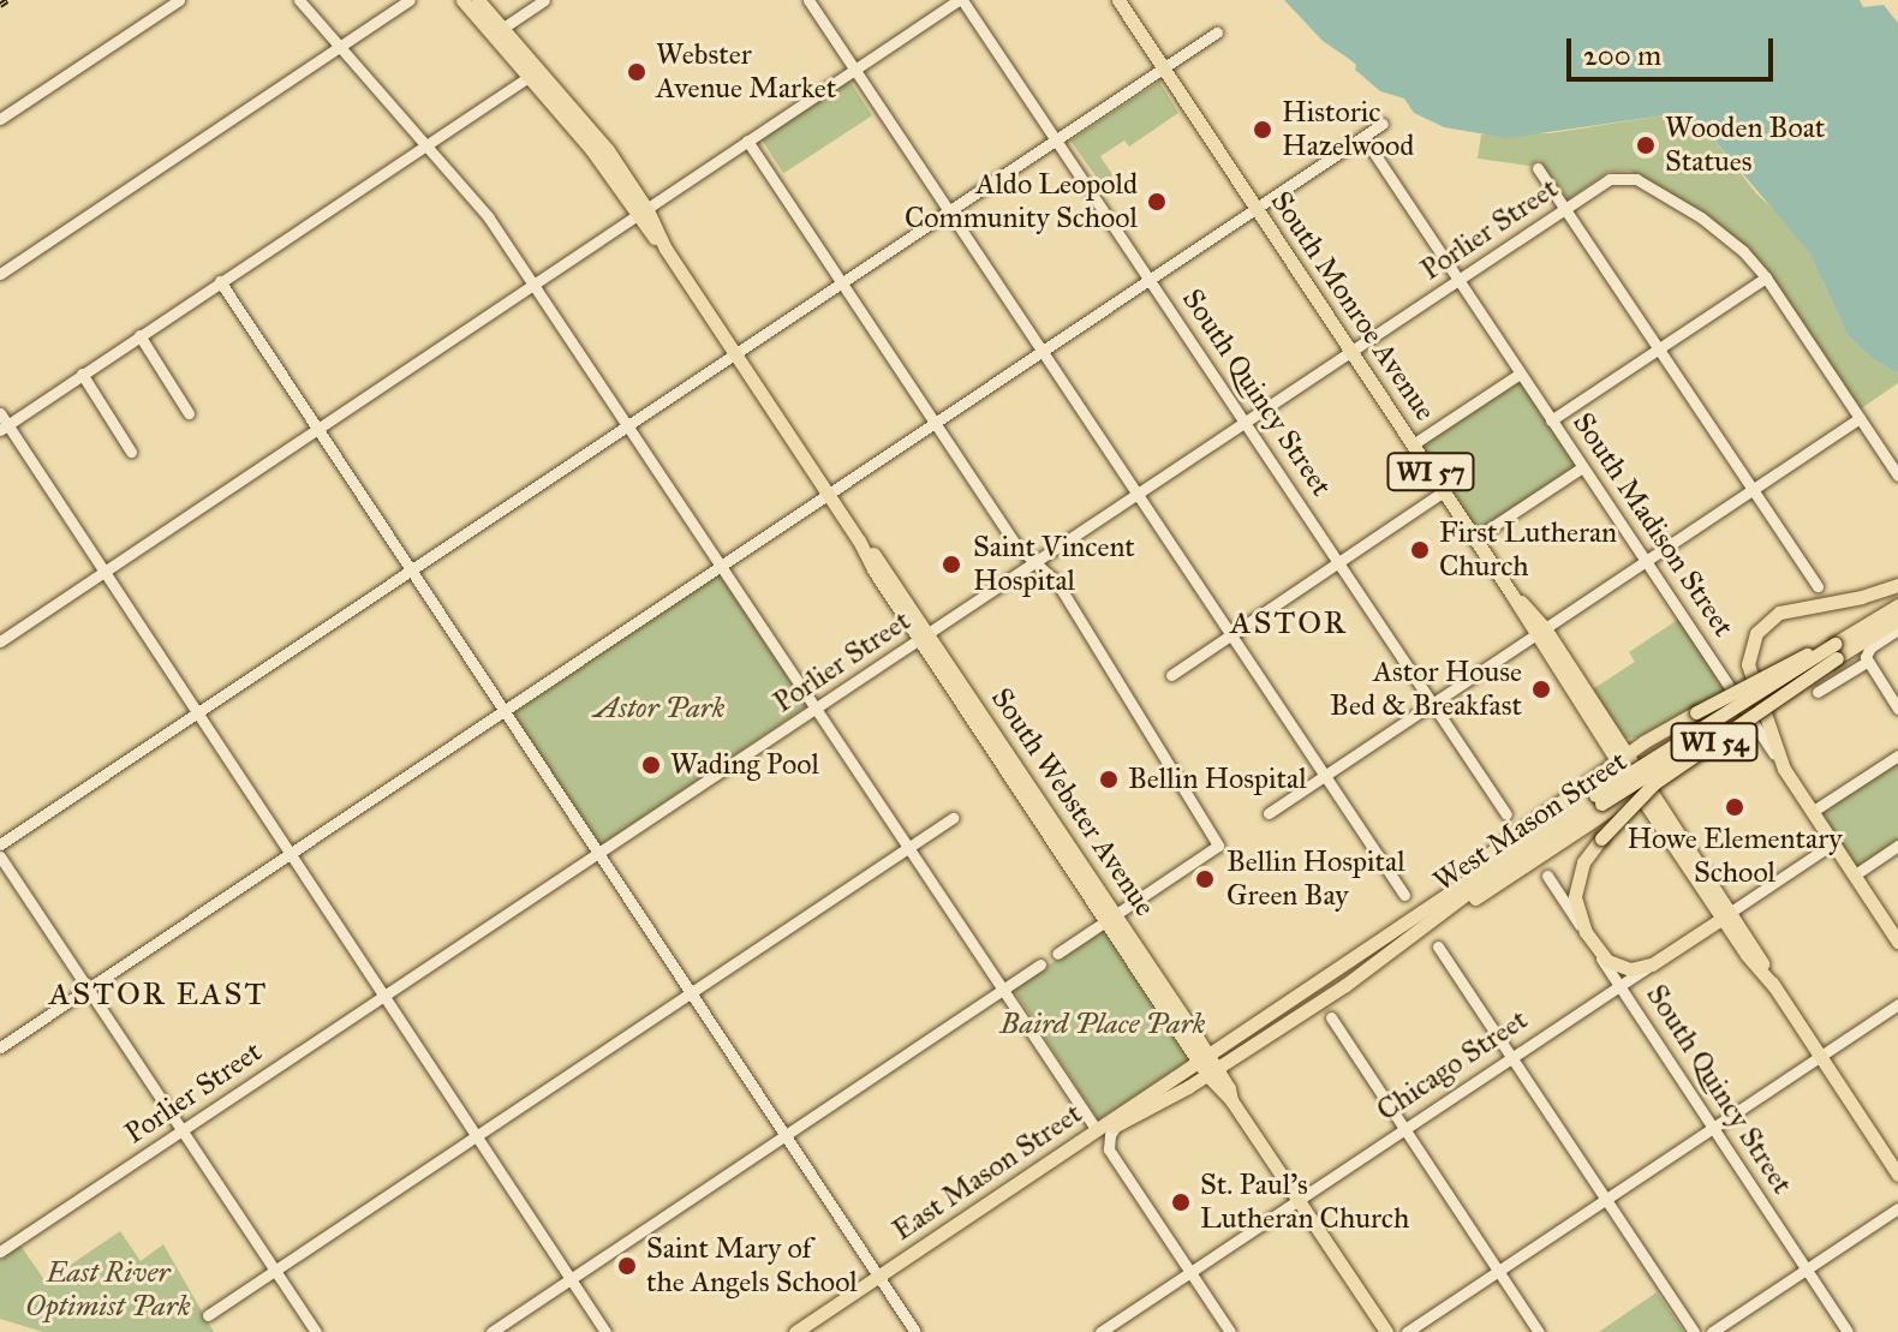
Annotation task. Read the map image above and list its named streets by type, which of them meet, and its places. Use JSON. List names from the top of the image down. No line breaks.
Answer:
{"streets":{"main road":["South Monroe Avenue","South Quincy Street","WI 57","South Madison Street","WI 54","South Webster Avenue","West Mason Street","Chicago Street","East Mason Street"],"street":["Porlier Street"]},"crossings":[["Porlier Street","South Monroe Avenue"],["Porlier Street","South Quincy Street"],["Porlier Street","South Madison Street"],["Porlier Street","South Webster Avenue"],["South Monroe Avenue","WI 54"],["South Monroe Avenue","Chicago Street"],["South Quincy Street","WI 54"],["South Quincy Street","Chicago Street"],["South Madison Street","Chicago Street"],["WI 54","West Mason Street"],["South Webster Avenue","West Mason Street"],["South Webster Avenue","Chicago Street"],["South Webster Avenue","East Mason Street"],["West Mason Street","East Mason Street"]],"districts":["ASTOR","ASTOR EAST"],"parks":["Astor Park","Baird Place Park","East River Optimist Park"],"places":["Webster Avenue Market","Historic Hazelwood","Wooden Boat Statues","Aldo Leopold Community School","First Lutheran Church","Saint Vincent Hospital","Astor House Bed & Breakfast","Wading Pool","Bellin Hospital","Howe Elementary School","Bellin Hospital Green Bay","St. Paul's Lutheran Church","Saint Mary of the Angels School"],"scale_bar":"200 m"}
